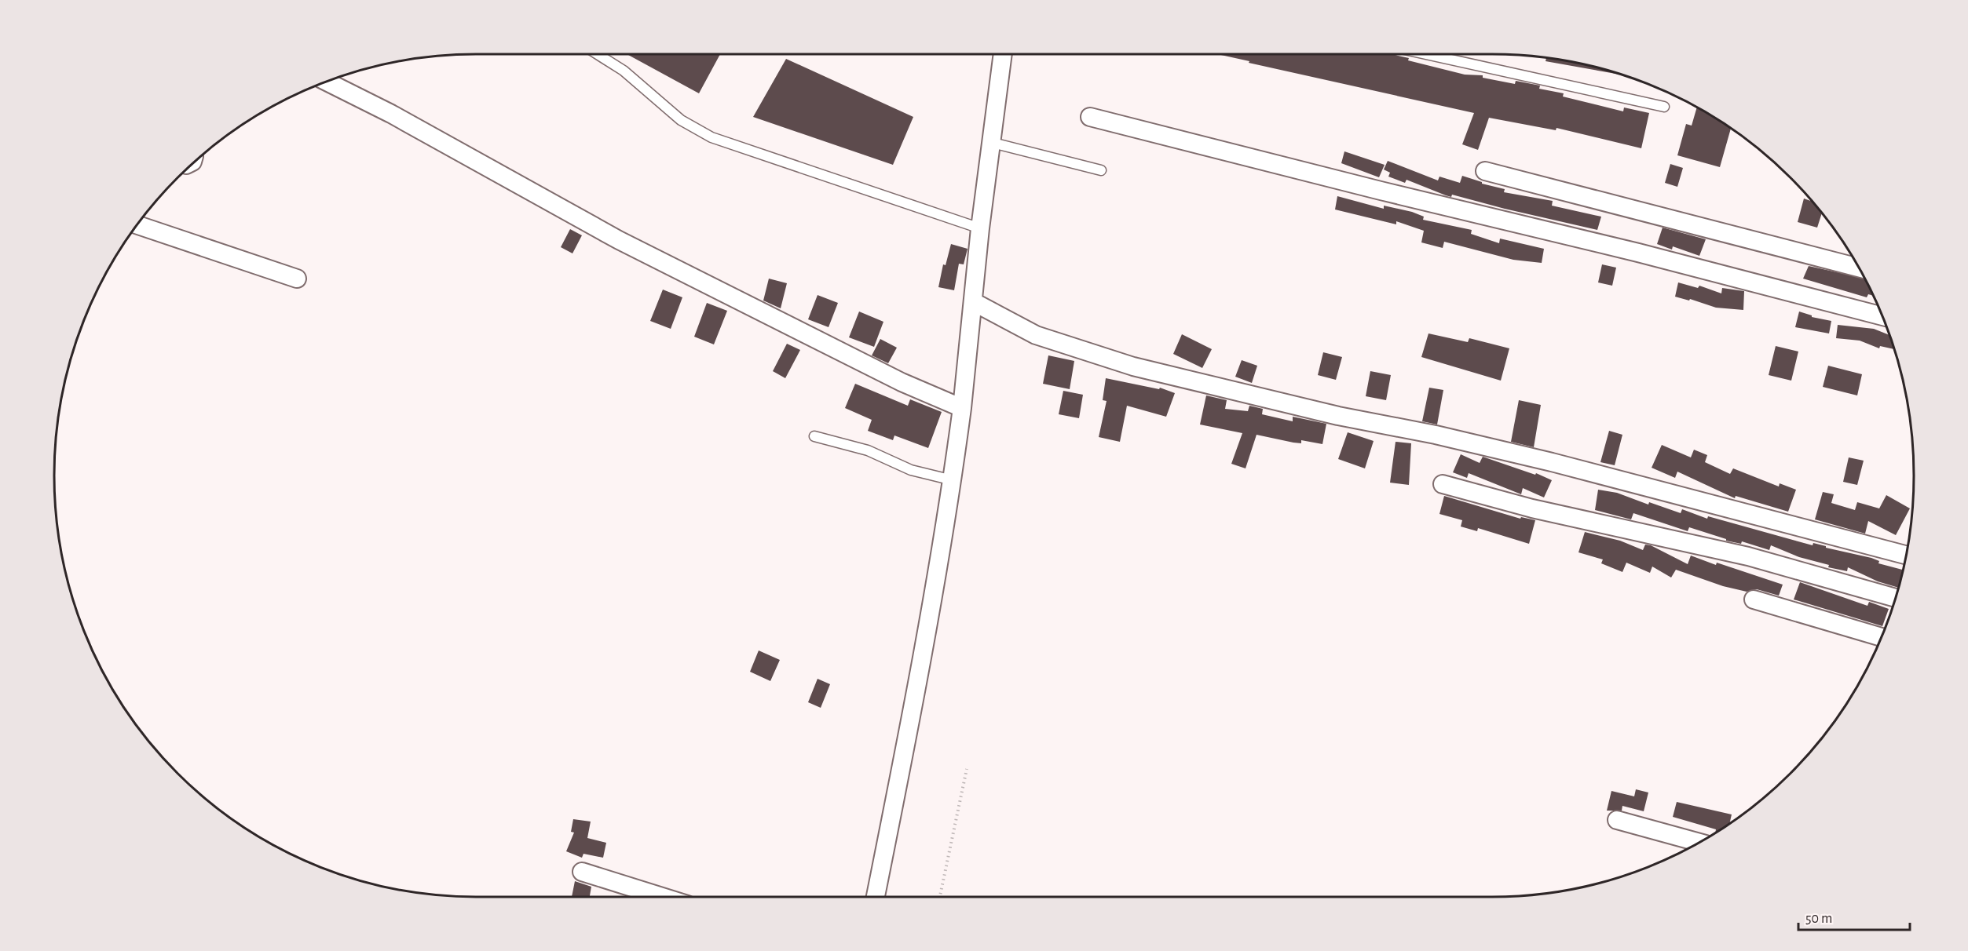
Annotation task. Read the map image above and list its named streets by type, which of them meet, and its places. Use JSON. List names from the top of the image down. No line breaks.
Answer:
{"scale_bar":"50 m"}
